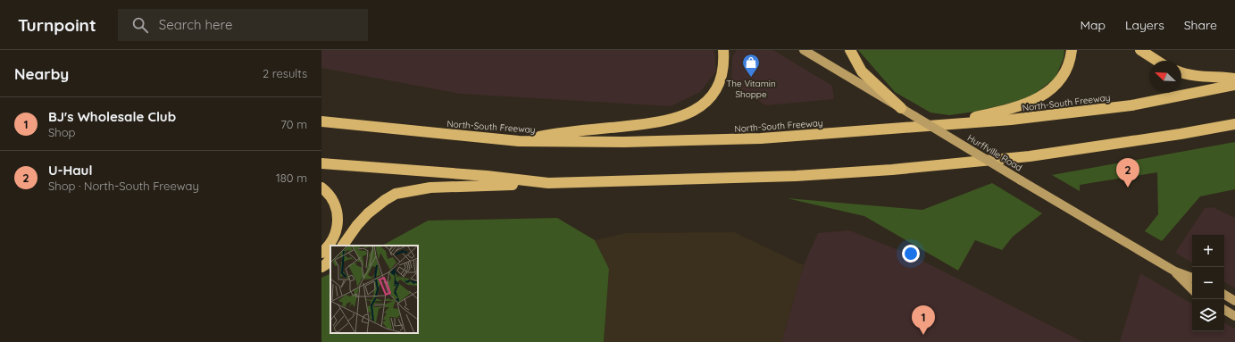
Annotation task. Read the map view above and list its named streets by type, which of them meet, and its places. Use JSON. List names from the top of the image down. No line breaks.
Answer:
{"streets":{"highway":["North-South Freeway"],"main road":["Hurffville Road"]},"places":{"shop":["The Vitamin Shoppe"]},"north":"top left","page":{"header":"Turnpoint","search":"Search here","nav":["Map","Layers","Share"],"heading":["Nearby","2 results"],"list":[{"mark":"1","name":"BJ's Wholesale Club","note":"Shop","value":"70 m"},{"mark":"2","name":"U-Haul","note":"Shop · North-South Freeway","value":"180 m"}],"pins":["2","1"],"map_buttons":["+","−"]}}
